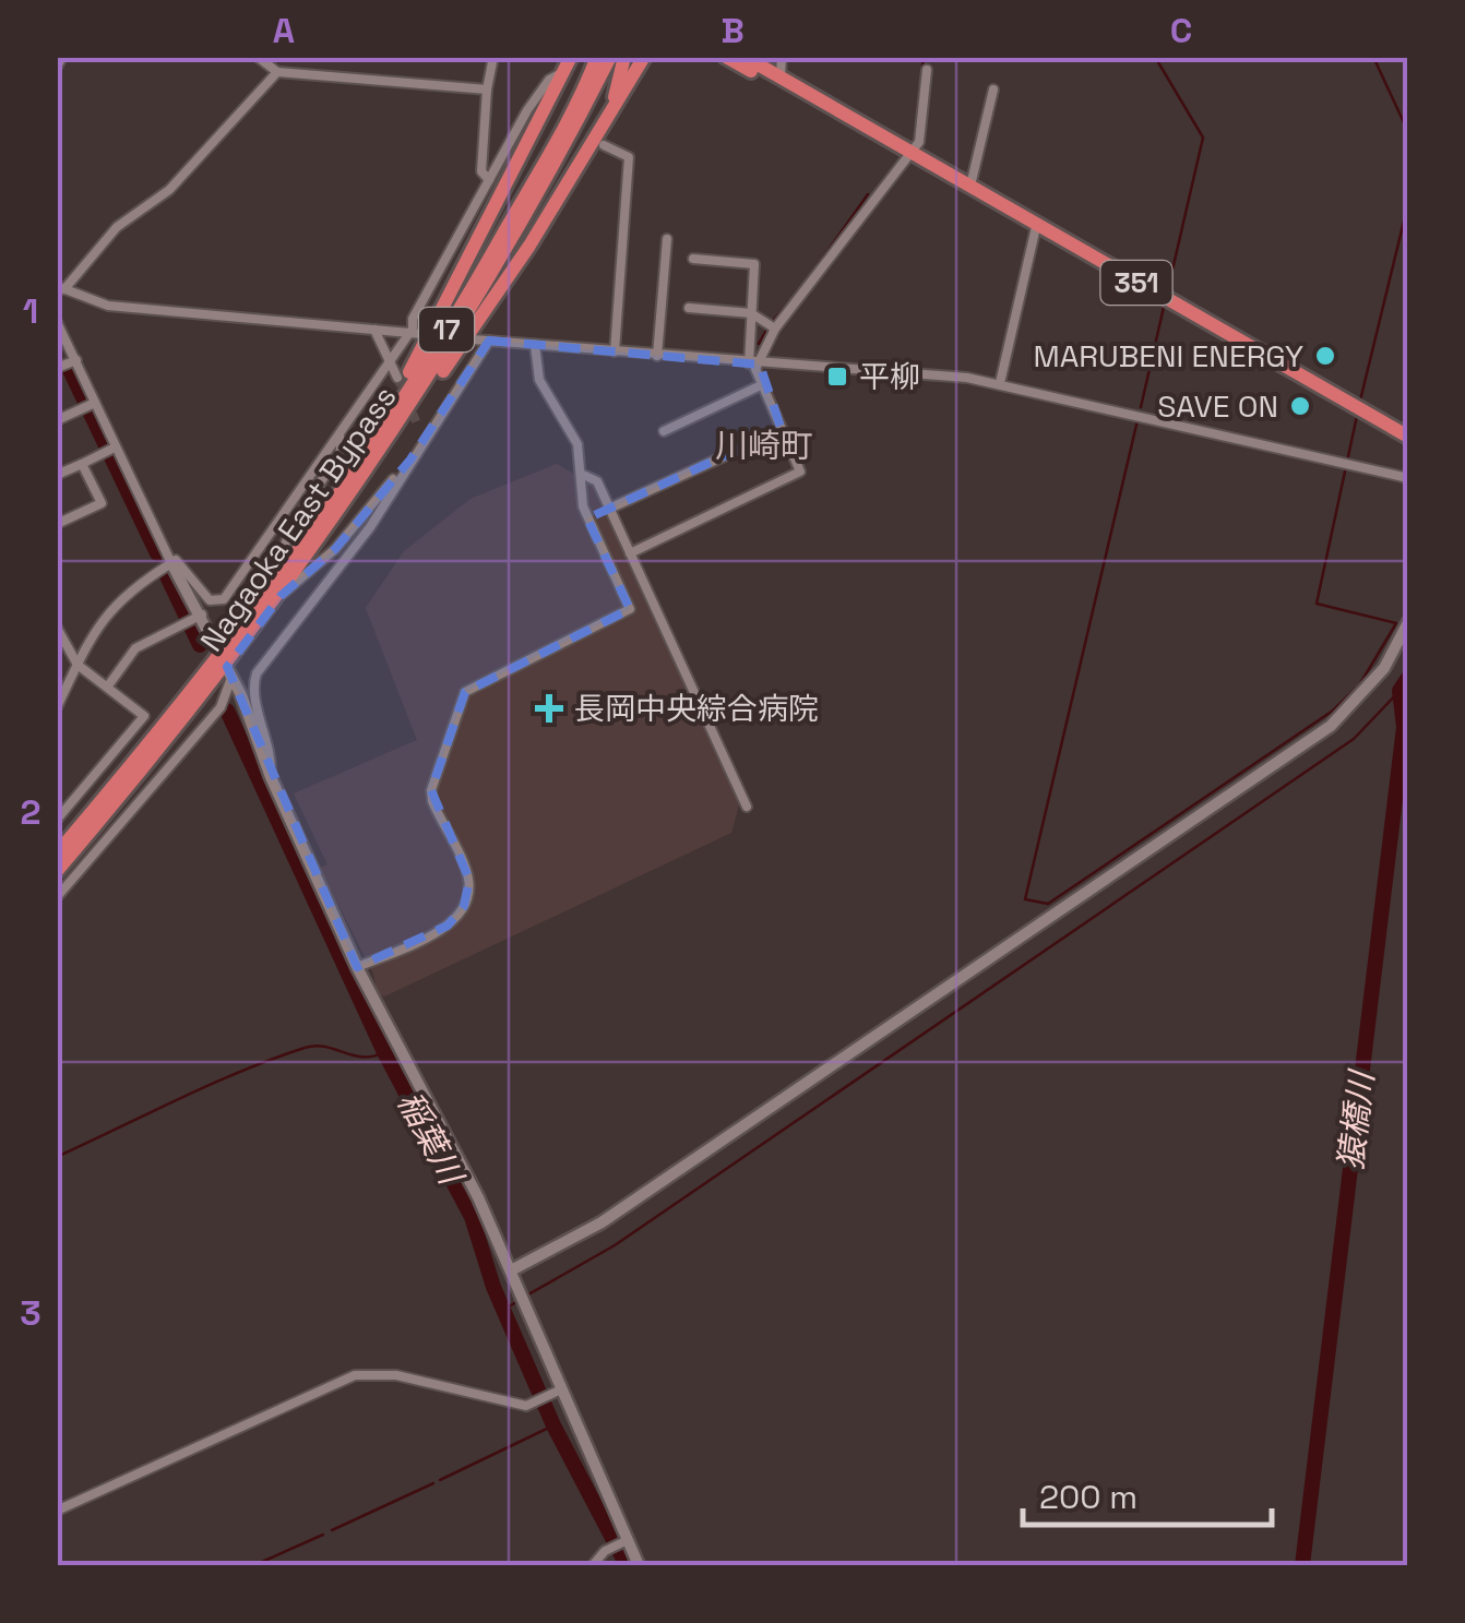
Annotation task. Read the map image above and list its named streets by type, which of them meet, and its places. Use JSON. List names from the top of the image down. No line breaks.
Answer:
{"streets":{"highway":["351","17","Nagaoka East Bypass"]},"crossings":[["17","Nagaoka East Bypass"]],"districts":["川崎町"],"water":["猿橋川","稲葉川"],"places":{"other":["MARUBENI ENERGY","SAVE ON"],"transit":["平柳"],"health":["長岡中央綜合病院"]},"scale_bar":"200 m","grid":{"columns":["A","B","C"],"rows":["1","2","3"]}}
